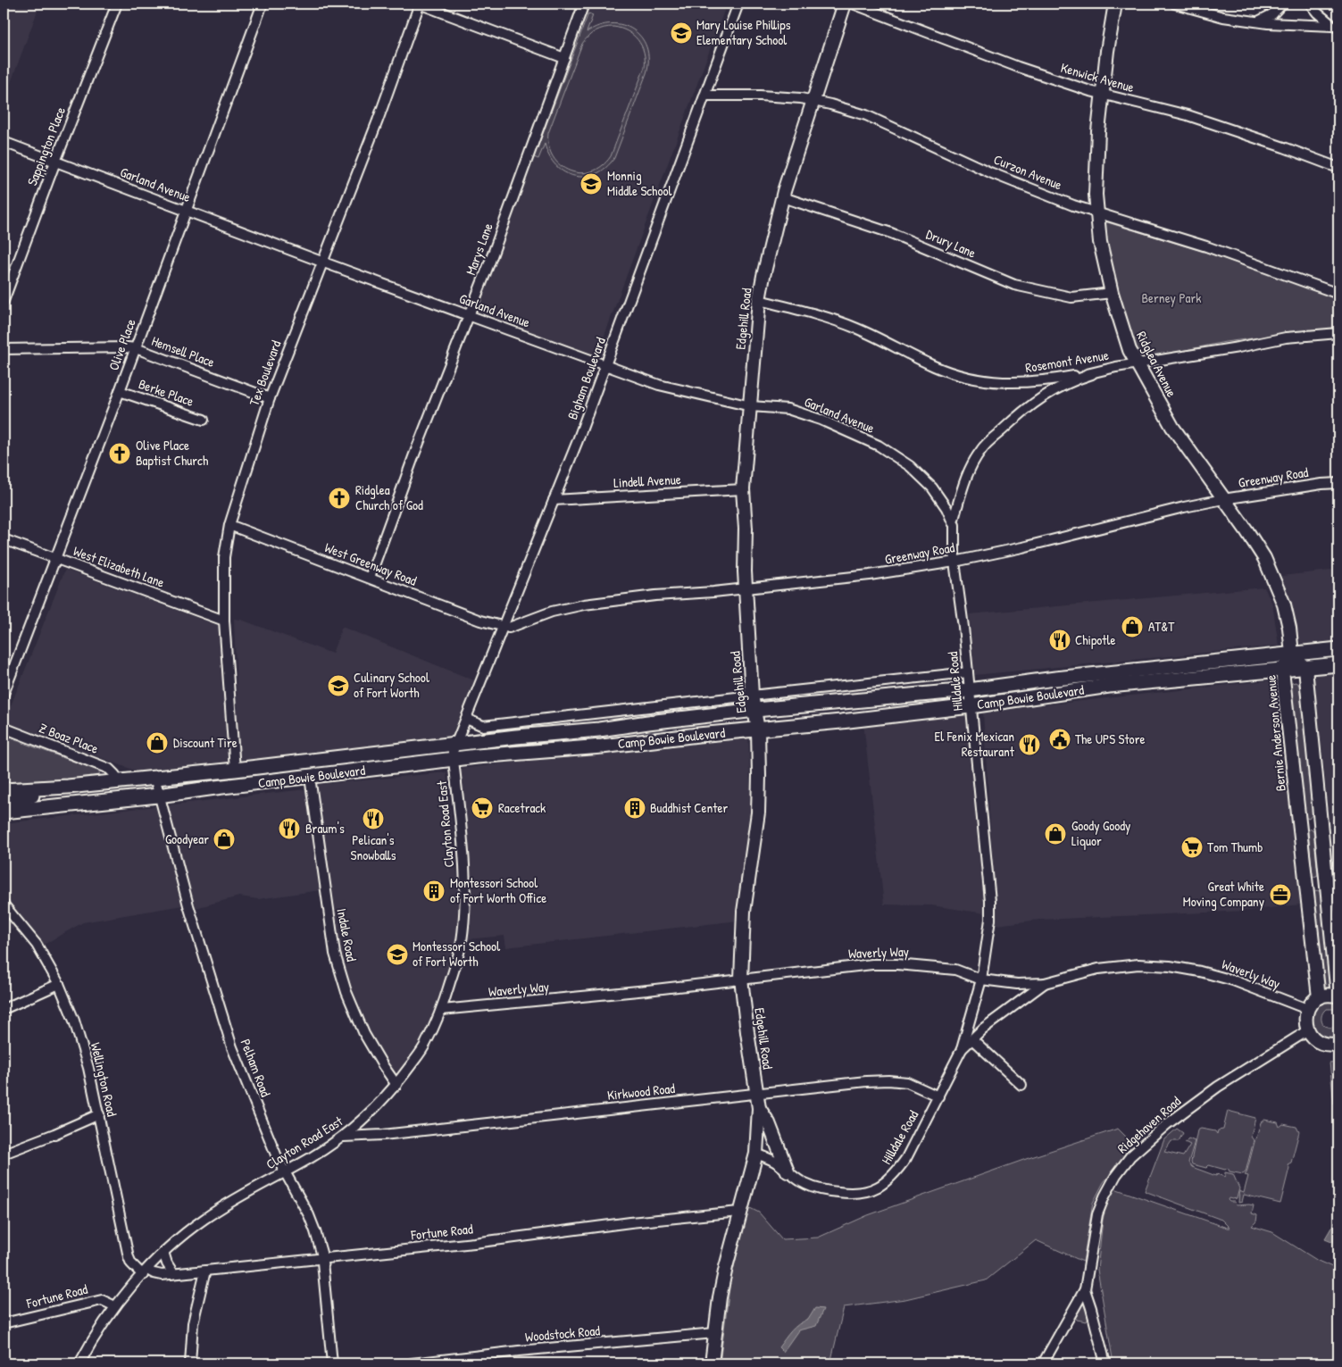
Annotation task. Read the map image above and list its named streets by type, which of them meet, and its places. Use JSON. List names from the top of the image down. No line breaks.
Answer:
{"streets":{"main road":["Camp Bowie Boulevard"],"street":["Kenwick Avenue","Sappington Place","Curzon Avenue","Garland Avenue","Drury Lane","Marys Lane","Edgehill Road","Olive Place","Hemsell Place","Rosemont Avenue","Ridglea Avenue","Tex Boulevard","Bigham Boulevard","Berke Place","Greenway Road","Lindell Avenue","West Greenway Road","West Elizabeth Lane","Hilldale Road","Bernie Anderson Avenue","Z Boaz Place","Clayton Road East","Indale Road","Waverly Way","Pelham Road","Wellington Road","Kirkwood Road","Ridgehaven Road","Fortune Road","Woodstock Road"]},"crossings":[["Kenwick Avenue","Ridglea Avenue"],["Sappington Place","Garland Avenue"],["Curzon Avenue","Edgehill Road"],["Curzon Avenue","Ridglea Avenue"],["Curzon Avenue","Bigham Boulevard"],["Garland Avenue","Marys Lane"],["Garland Avenue","Edgehill Road"],["Garland Avenue","Olive Place"],["Garland Avenue","Tex Boulevard"],["Garland Avenue","Bigham Boulevard"],["Garland Avenue","Hilldale Road"],["Drury Lane","Edgehill Road"],["Drury Lane","Ridglea Avenue"],["Marys Lane","West Greenway Road"],["Edgehill Road","Rosemont Avenue"],["Edgehill Road","Greenway Road"],["Edgehill Road","Lindell Avenue"],["Edgehill Road","Hilldale Road"],["Edgehill Road","Camp Bowie Boulevard"],["Edgehill Road","Waverly Way"],["Edgehill Road","Kirkwood Road"],["Edgehill Road","Fortune Road"],["Edgehill Road","Woodstock Road"],["Olive Place","Hemsell Place"],["Olive Place","Berke Place"],["Olive Place","West Elizabeth Lane"],["Hemsell Place","Tex Boulevard"],["Rosemont Avenue","Ridglea Avenue"],["Rosemont Avenue","Hilldale Road"],["Ridglea Avenue","Greenway Road"],["Ridglea Avenue","Camp Bowie Boulevard"],["Ridglea Avenue","Bernie Anderson Avenue"],["Tex Boulevard","West Greenway Road"],["Tex Boulevard","West Elizabeth Lane"],["Tex Boulevard","Camp Bowie Boulevard"],["Bigham Boulevard","Greenway Road"],["Bigham Boulevard","Lindell Avenue"],["Bigham Boulevard","West Greenway Road"],["Bigham Boulevard","Camp Bowie Boulevard"],["Bigham Boulevard","Clayton Road East"],["Greenway Road","West Greenway Road"],["Greenway Road","Hilldale Road"],["Hilldale Road","Camp Bowie Boulevard"],["Hilldale Road","Waverly Way"],["Hilldale Road","Kirkwood Road"],["Camp Bowie Boulevard","Bernie Anderson Avenue"],["Camp Bowie Boulevard","Z Boaz Place"],["Camp Bowie Boulevard","Clayton Road East"],["Camp Bowie Boulevard","Indale Road"],["Camp Bowie Boulevard","Pelham Road"],["Clayton Road East","Indale Road"],["Clayton Road East","Waverly Way"],["Clayton Road East","Pelham Road"],["Clayton Road East","Wellington Road"],["Clayton Road East","Kirkwood Road"],["Clayton Road East","Fortune Road"],["Pelham Road","Fortune Road"],["Wellington Road","Fortune Road"]],"parks":["Berney Park"],"places":{"school or university":["Mary Louise Phillips Elementary School","Monnig Middle School","Culinary School of Fort Worth","Montessori School of Fort Worth"],"church":["Olive Place Baptist Church","Ridglea Church of God"],"shop":["AT&T","Discount Tire","Goody Goody Liquor","Goodyear"],"restaurant":["Chipotle","El Fenix Mexican Restaurant","Pelican's Snowballs","Braum's"],"public building":["The UPS Store"],"supermarket":["Racetrack","Tom Thumb"],"building":["Buddhist Center","Montessori School of Fort Worth Office"],"office":["Great White Moving Company"]}}
